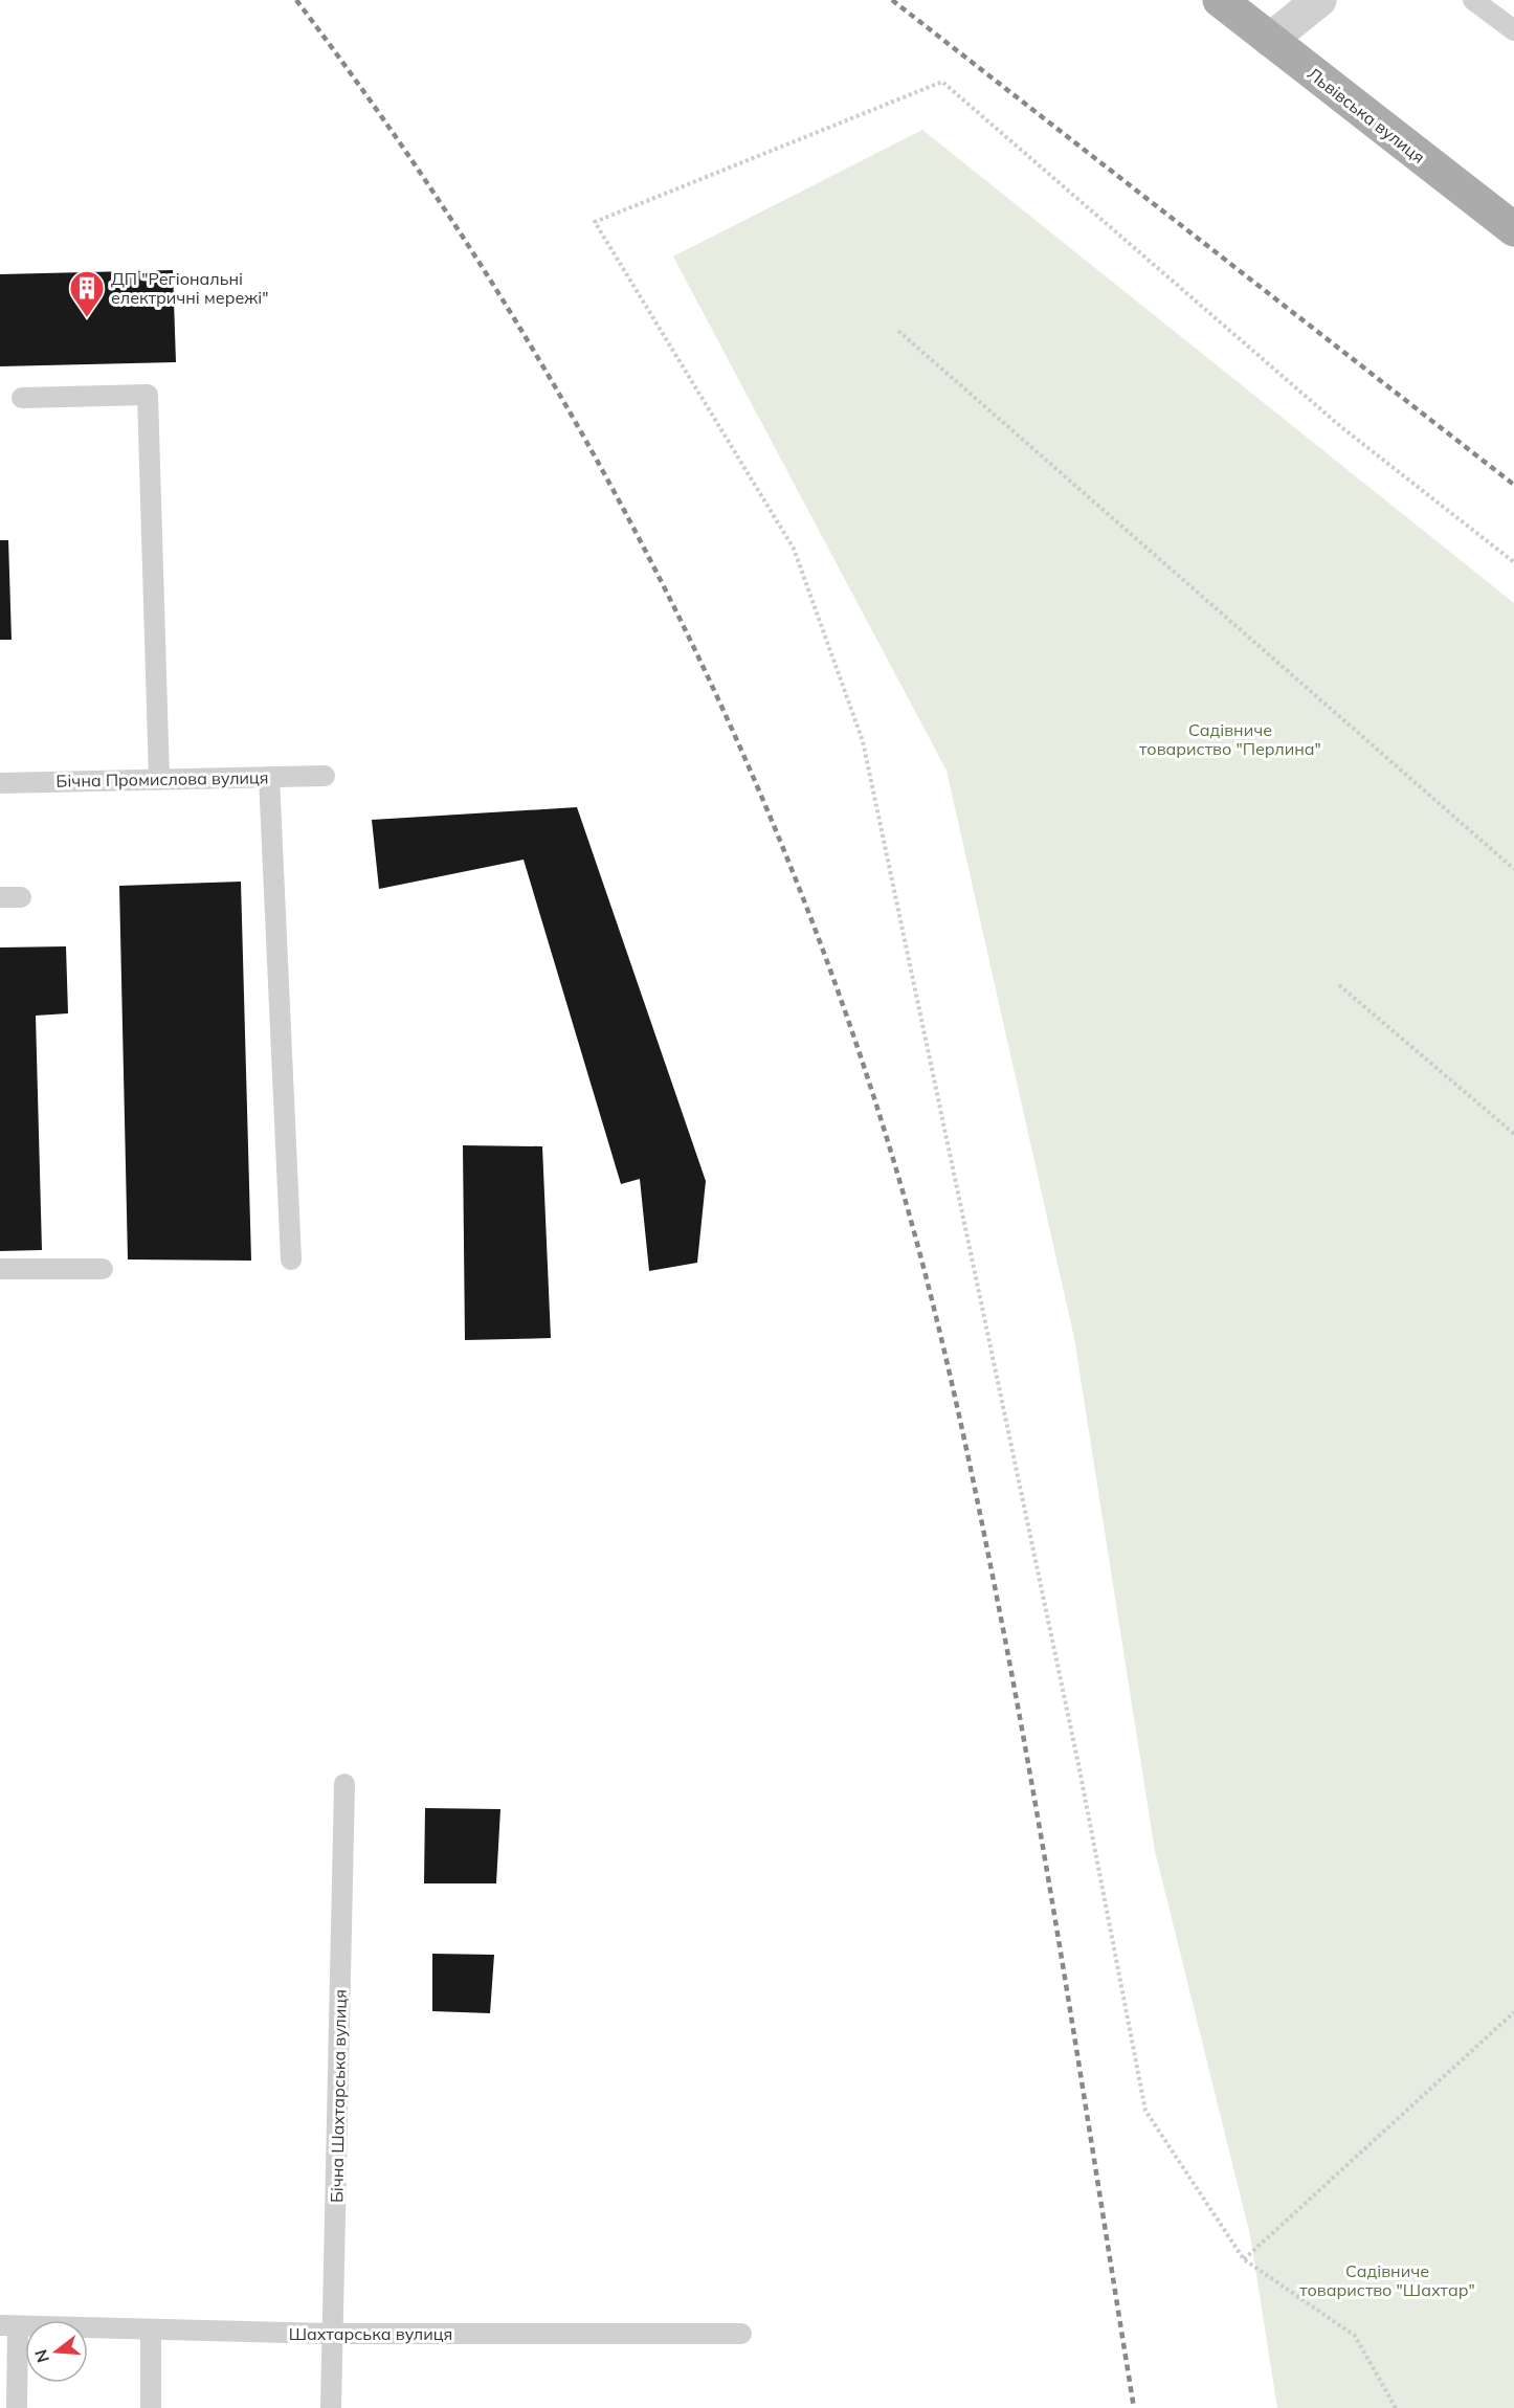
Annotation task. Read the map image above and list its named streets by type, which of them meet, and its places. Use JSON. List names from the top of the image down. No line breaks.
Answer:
{"streets":{"main road":["Львівська вулиця"],"lane":["Бічна Промислова вулиця","Бічна Шахтарська вулиця","Шахтарська вулиця"]},"crossings":[["Бічна Шахтарська вулиця","Шахтарська вулиця"]],"parks":["Садівниче товариство \"Перлина\"","Садівниче товариство \"Шахтар\""],"places":{"building":["ДП \"Регіональні електричні мережі\""]},"north":"left"}
